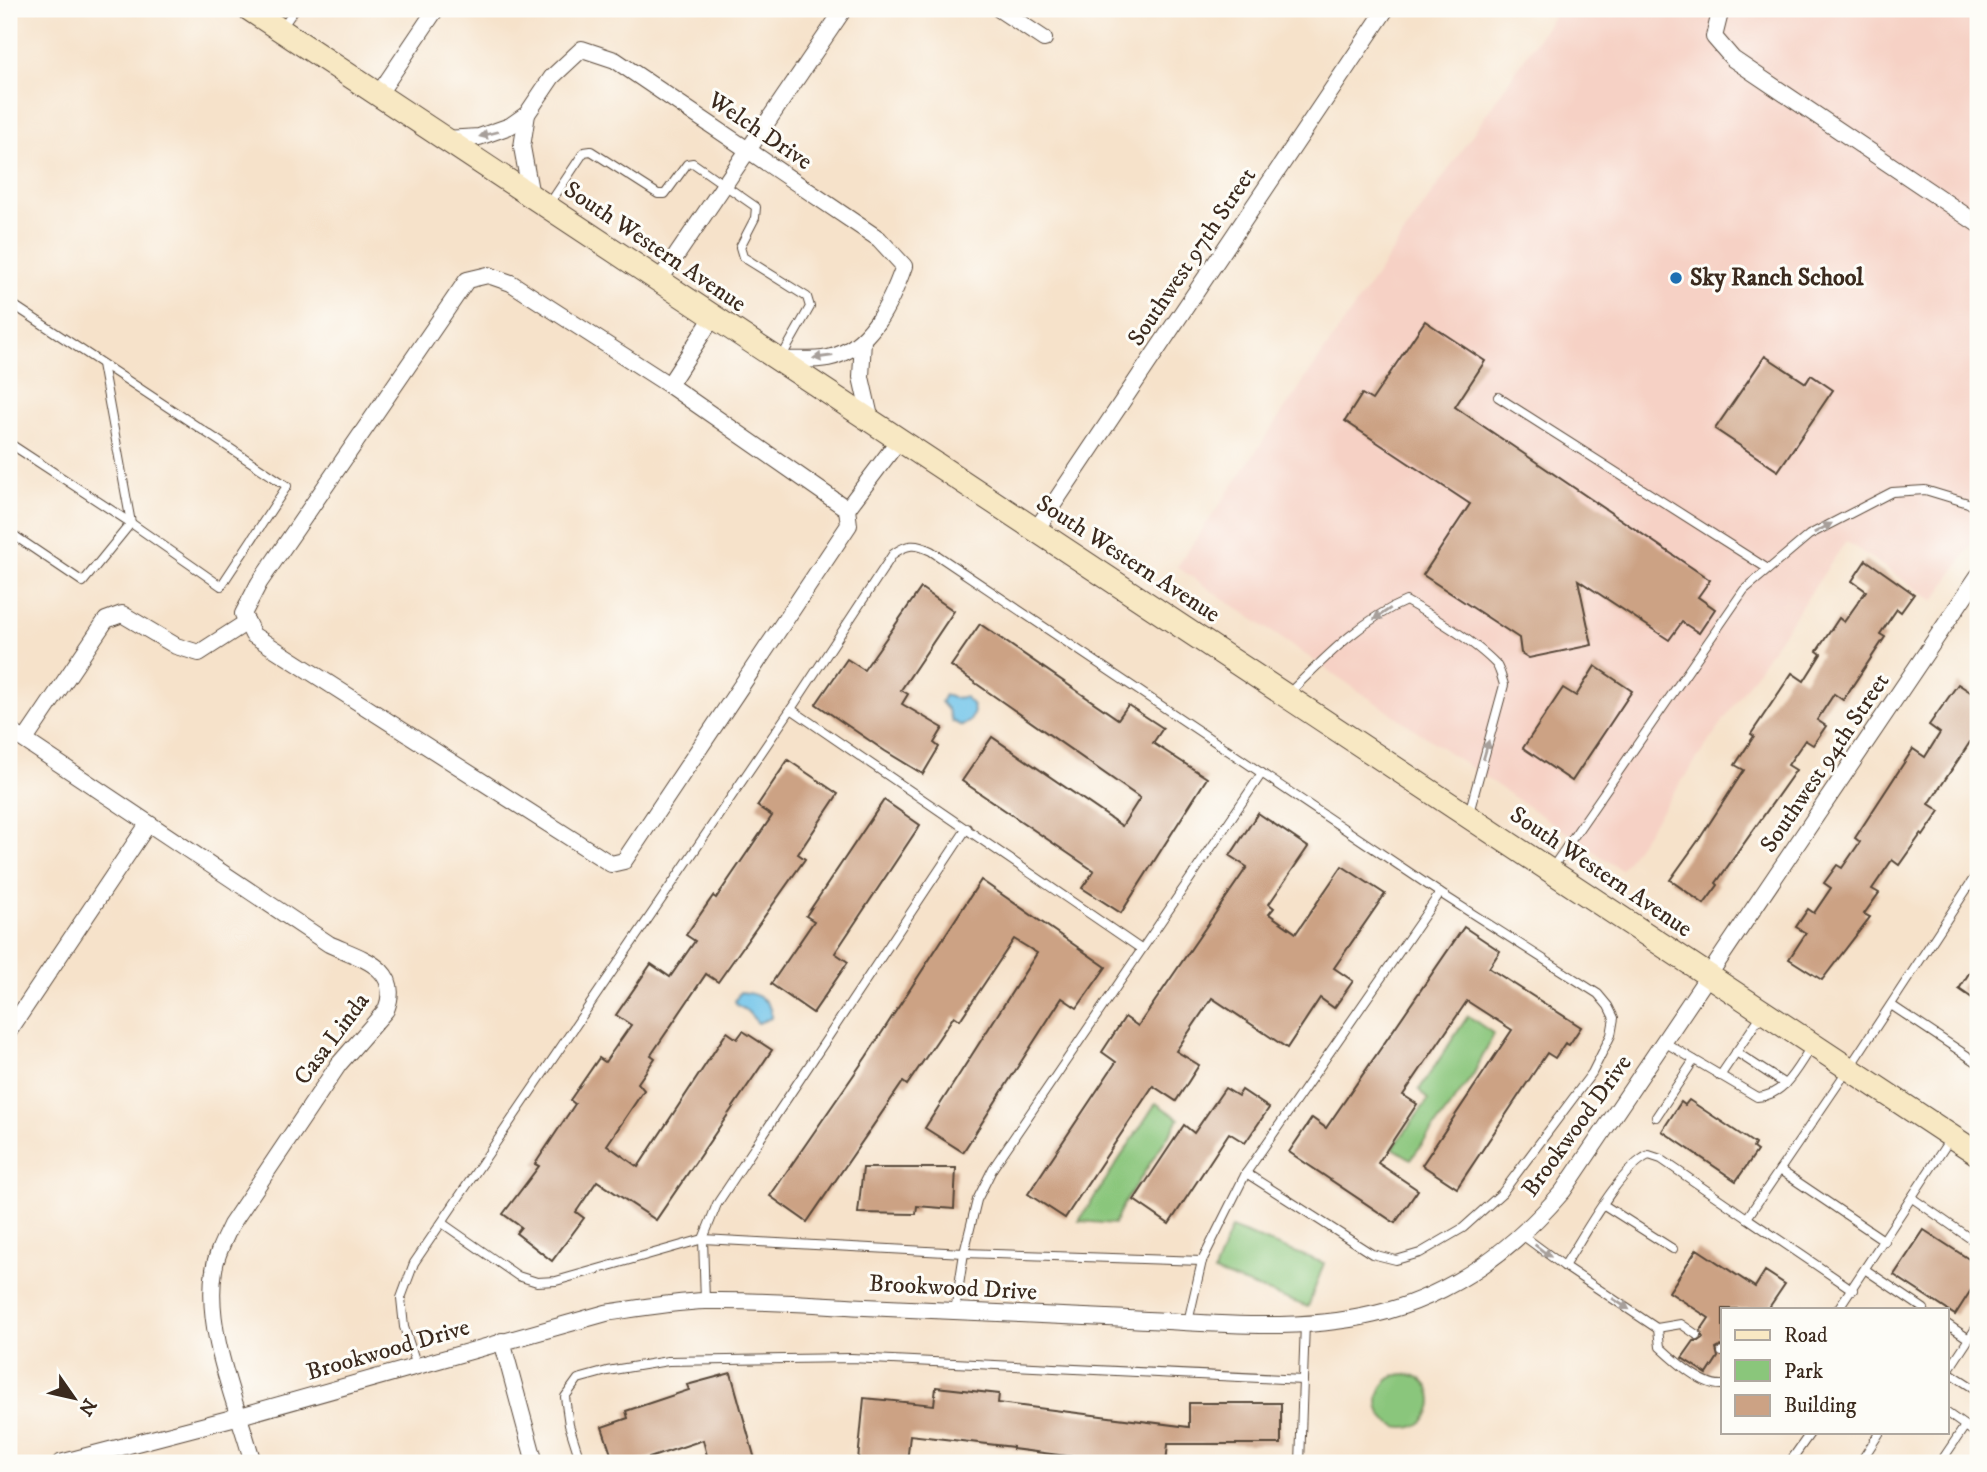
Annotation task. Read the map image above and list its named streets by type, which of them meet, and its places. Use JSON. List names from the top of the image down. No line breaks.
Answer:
{"streets":{"main road":["South Western Avenue"],"street":["Welch Drive","Southwest 97th Street","Southwest 94th Street","Casa Linda","Brookwood Drive"]},"crossings":[["Welch Drive","South Western Avenue"],["South Western Avenue","Southwest 97th Street"],["South Western Avenue","Southwest 94th Street"],["South Western Avenue","Brookwood Drive"],["Southwest 94th Street","Brookwood Drive"],["Casa Linda","Brookwood Drive"]],"places":["Sky Ranch School"],"legend":["Road","Park","Building"],"north":"bottom right"}
